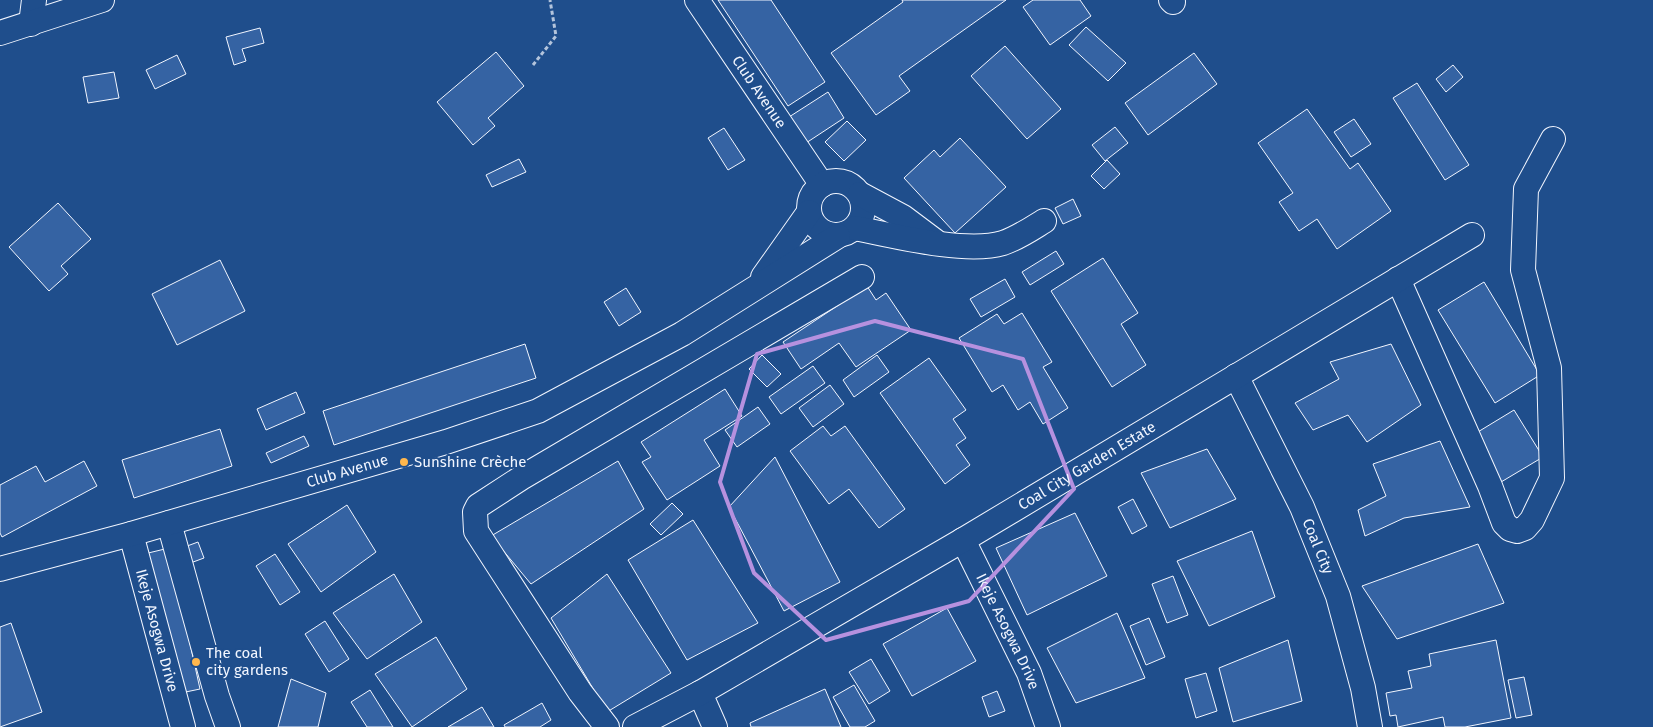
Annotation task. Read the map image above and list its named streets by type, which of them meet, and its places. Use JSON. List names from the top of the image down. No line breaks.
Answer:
{"streets":{"street":["Club Avenue","Coal City Garden Estate","Coal City","Ikeje Asogwa Drive"]},"crossings":[["Club Avenue","Ikeje Asogwa Drive"],["Coal City Garden Estate","Coal City"],["Coal City Garden Estate","Ikeje Asogwa Drive"]],"places":["Sunshine Crèche","The coal city gardens"]}
